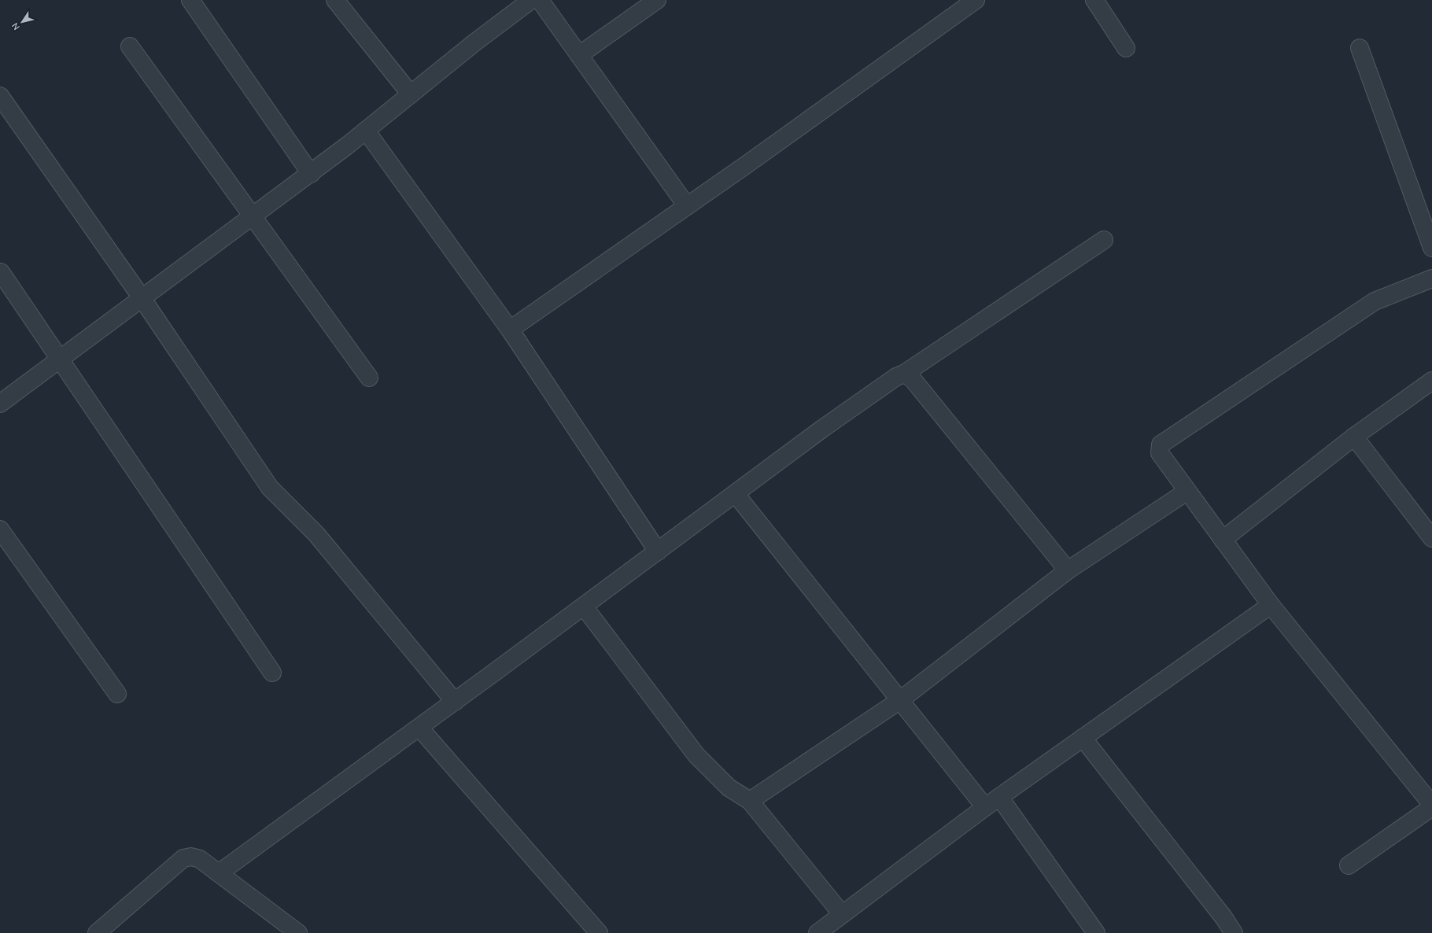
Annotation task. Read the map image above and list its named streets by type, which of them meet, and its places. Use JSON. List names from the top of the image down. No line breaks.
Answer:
{"north":"bottom left"}
